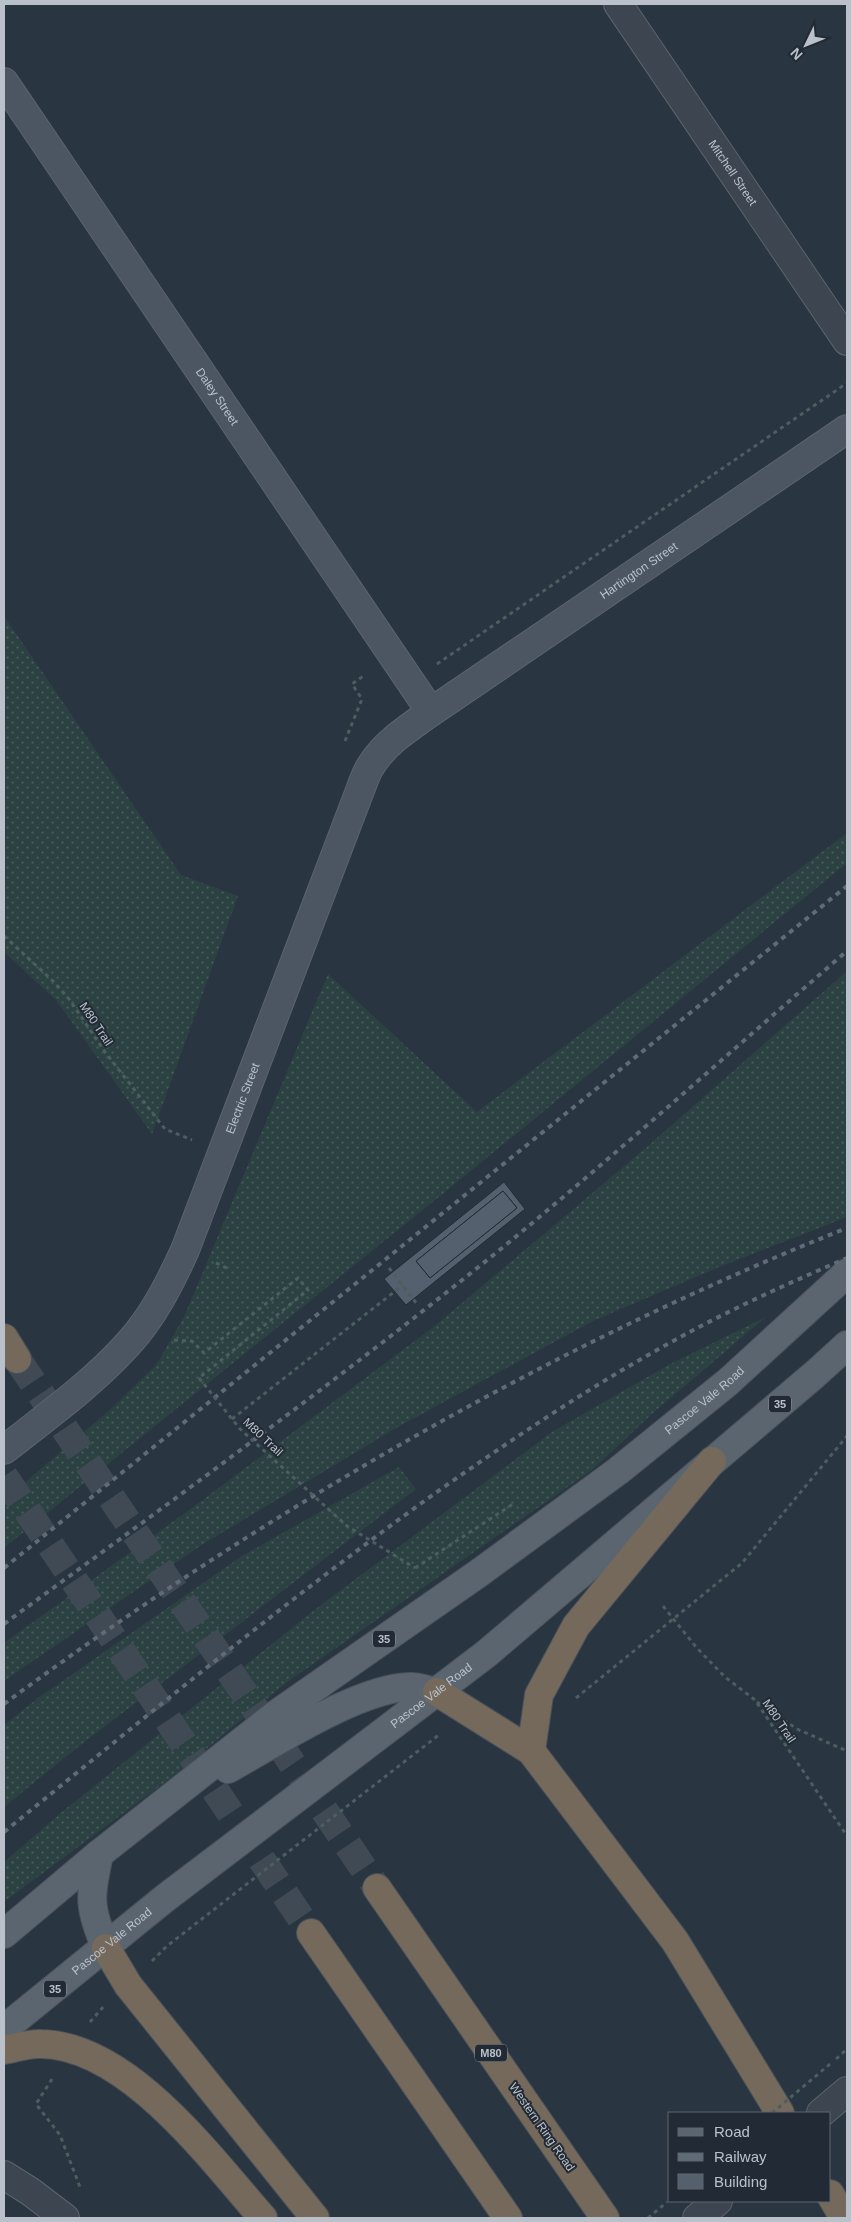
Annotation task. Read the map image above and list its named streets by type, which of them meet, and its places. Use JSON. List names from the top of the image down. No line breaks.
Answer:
{"streets":{"highway":["M80","Western Ring Road"],"main road":["Pascoe Vale Road","35"],"street":["Mitchell Street","Daley Street","Hartington Street","Electric Street"],"path":["M80 Trail"]},"crossings":[["Daley Street","Hartington Street"],["Daley Street","Electric Street"],["Hartington Street","Electric Street"]],"legend":["Road","Railway","Building"],"north":"bottom left"}
